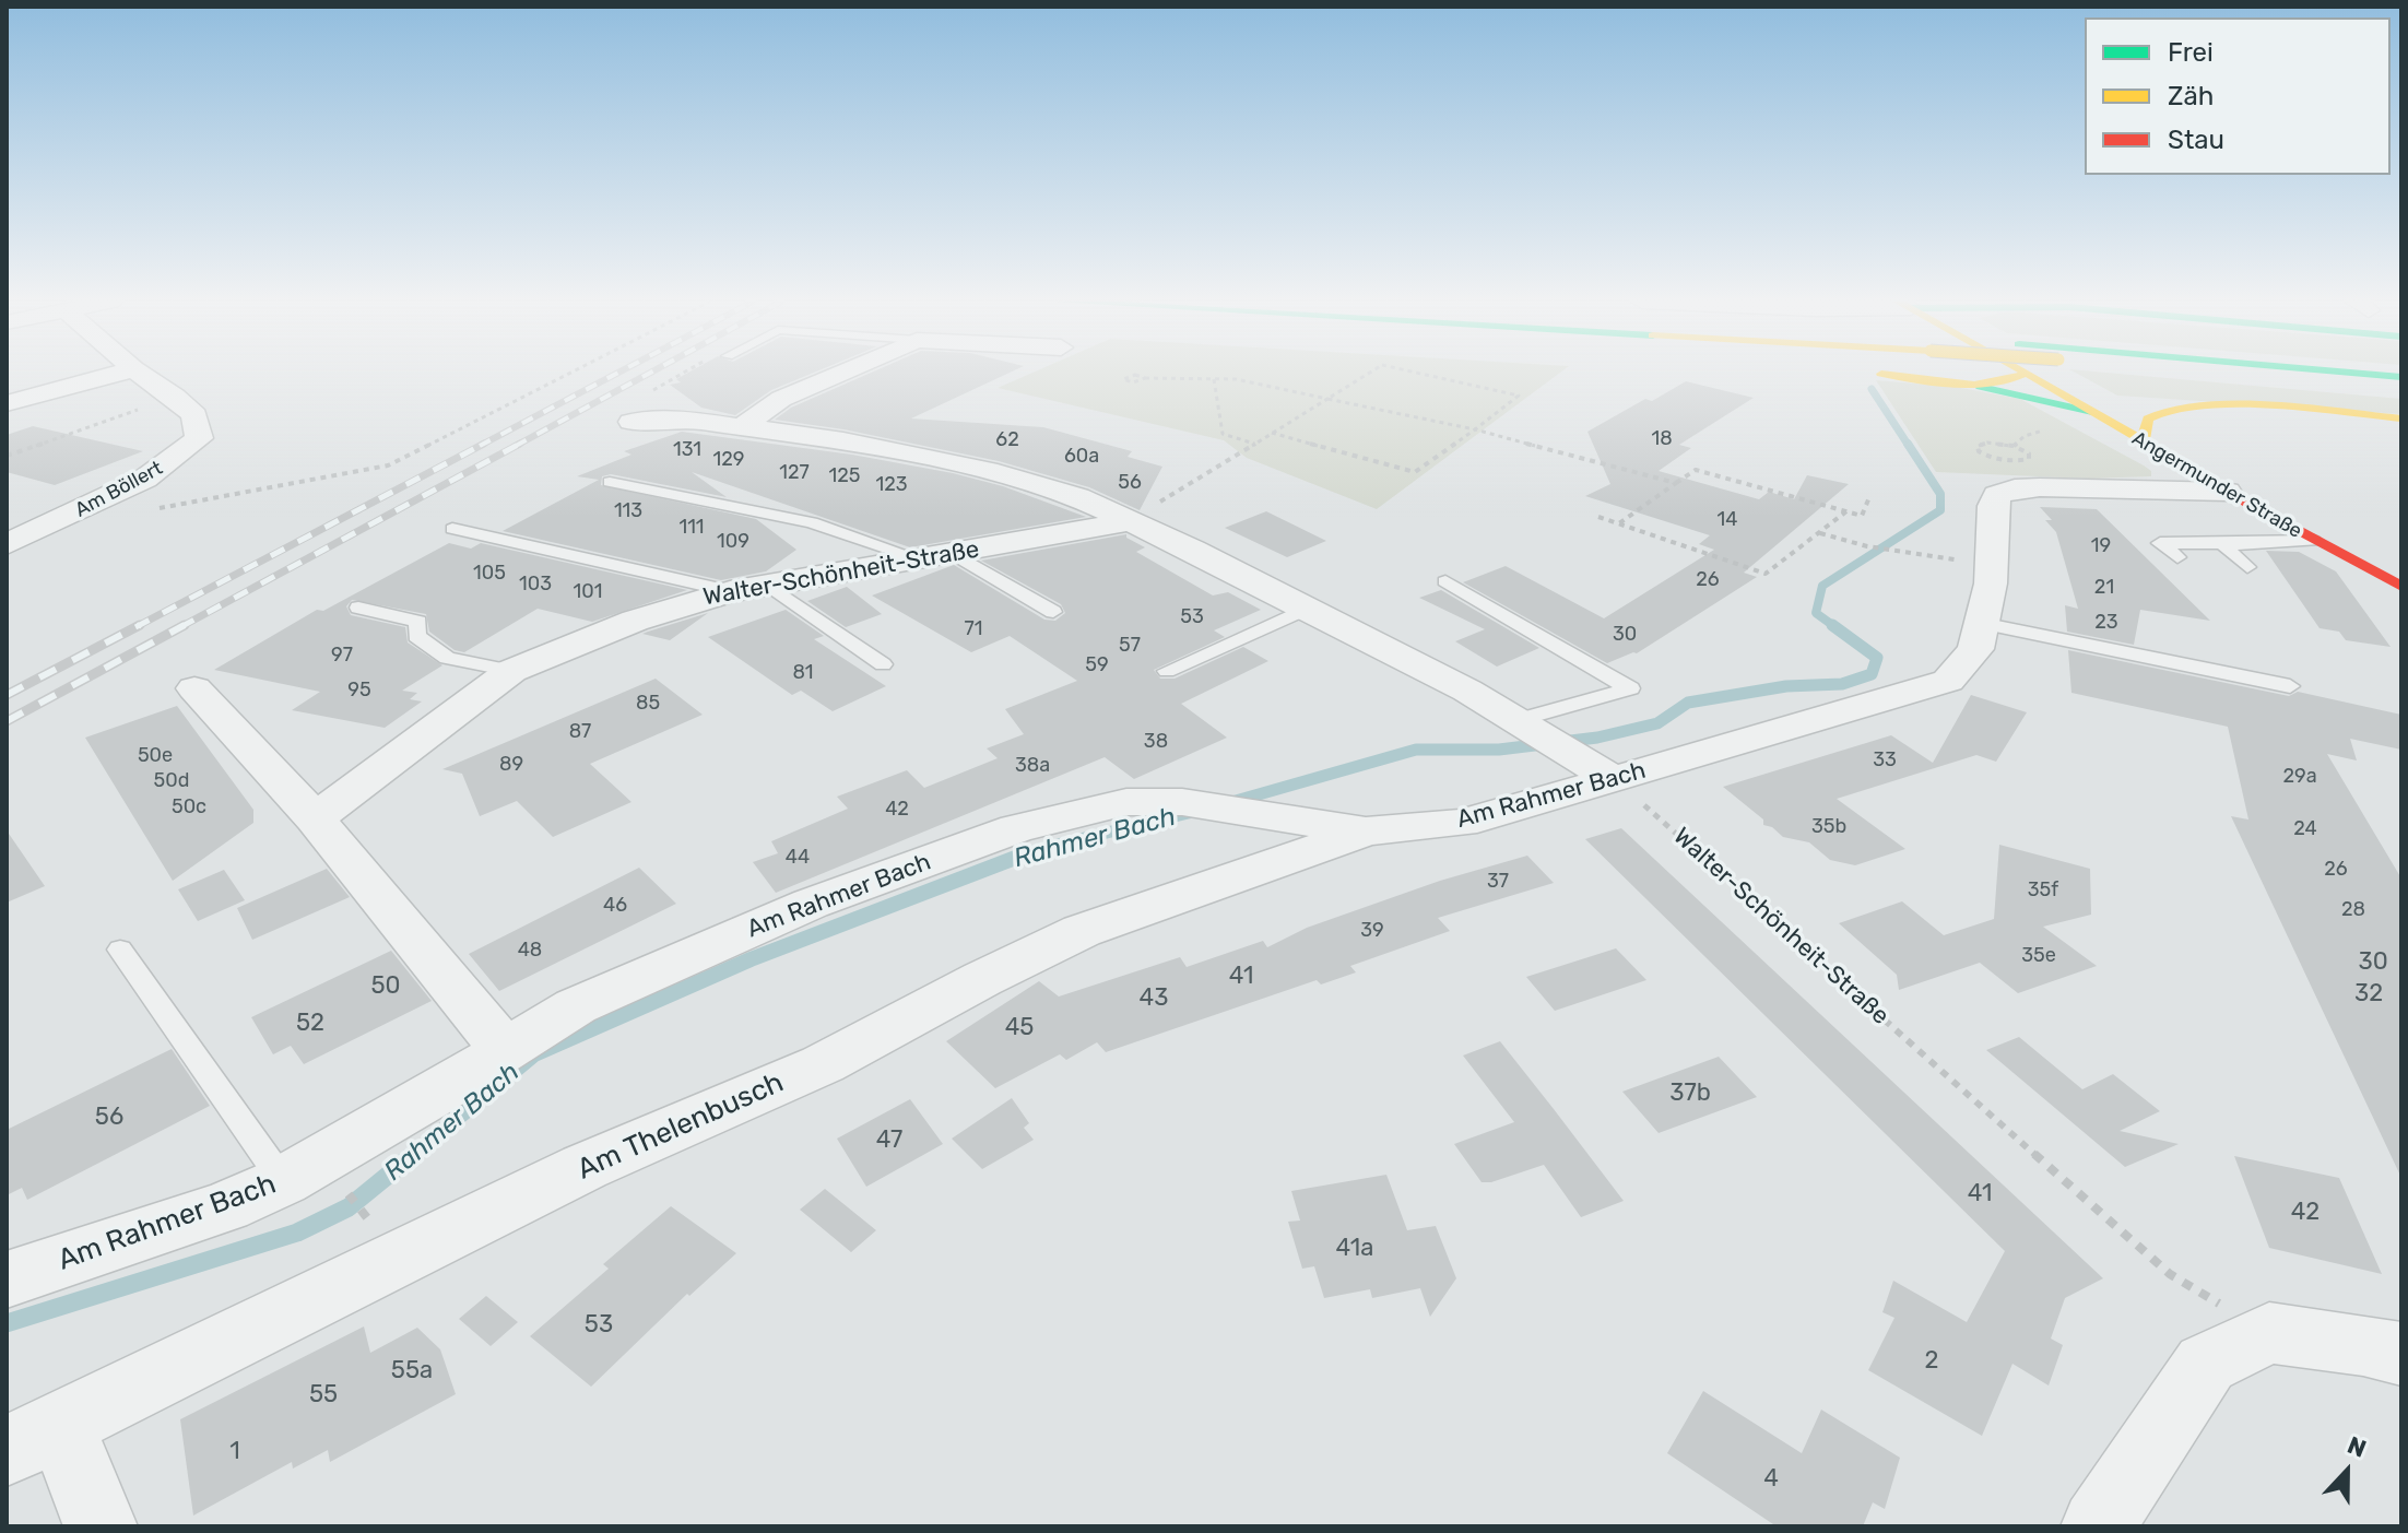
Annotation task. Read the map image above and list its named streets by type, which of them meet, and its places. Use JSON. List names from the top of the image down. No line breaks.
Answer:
{"streets":{"main road":["Angermunder Straße"],"street":["Am Böllert","Walter-Schönheit-Straße","Am Rahmer Bach","Am Thelenbusch"]},"crossings":[["Angermunder Straße","Am Rahmer Bach"],["Walter-Schönheit-Straße","Am Rahmer Bach"],["Am Rahmer Bach","Am Thelenbusch"]],"water":["Rahmer Bach"],"house_numbers":["18","62","131","60a","129","127","125","56","123","113","14","111","109","19","105","26","103","21","101","53","23","71","30","57","97","59","81","95","85","87","38","50e","33","89","38a","29a","50d","50c","42","35b","24","44","26","37","35f","46","28","39","48","35e","30","41","50","32","43","52","45","37b","56","47","41","42","41a","53","2","55a","55","1","4"],"legend":["Frei","Zäh","Stau"],"north":"top"}
